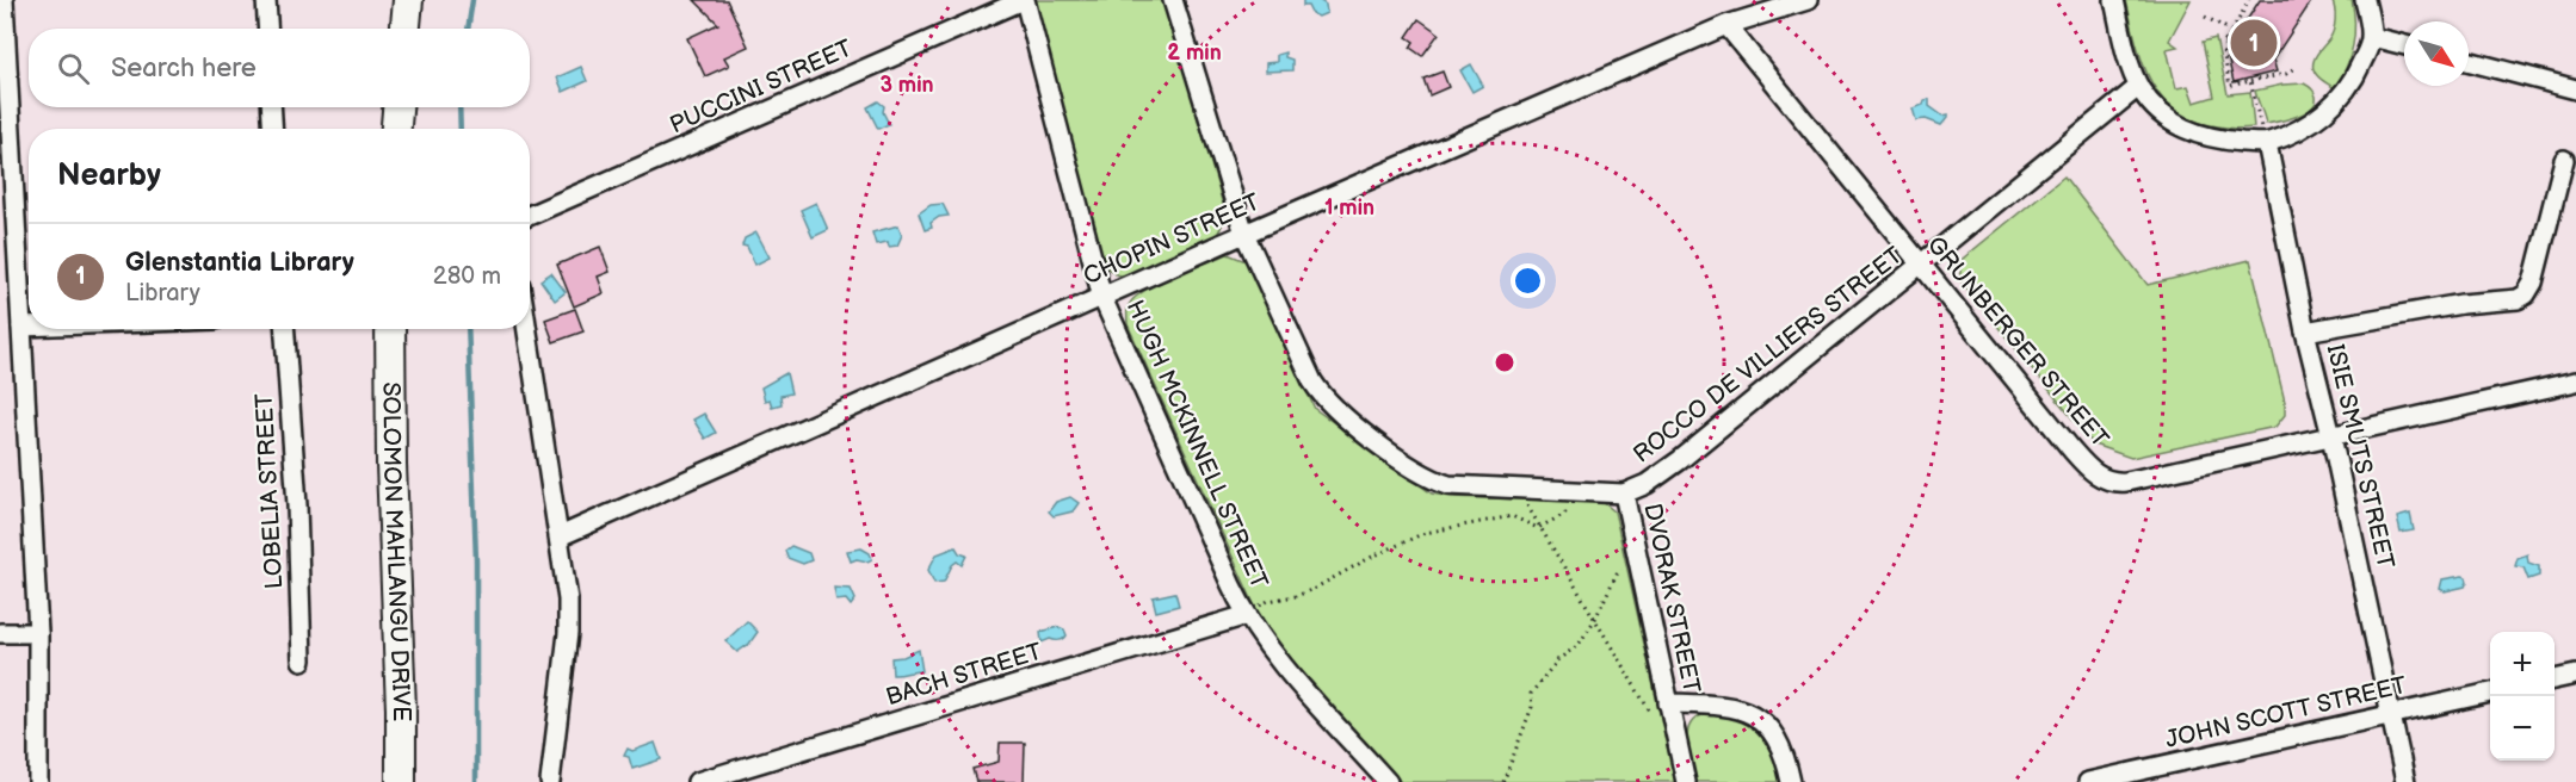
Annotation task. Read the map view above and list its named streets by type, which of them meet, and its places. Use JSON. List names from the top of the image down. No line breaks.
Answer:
{"streets":{"main road":["SOLOMON MAHLANGU DRIVE"],"street":["PUCCINI STREET","CHOPIN STREET","GRUNBERGER STREET","ROCCO DE VILLIERS STREET","HUGH MCKINNELL STREET","ISIE SMUTS STREET","LOBELIA STREET","DVORAK STREET","BACH STREET","JOHN SCOTT STREET"]},"crossings":[["PUCCINI STREET","HUGH MCKINNELL STREET"],["CHOPIN STREET","GRUNBERGER STREET"],["CHOPIN STREET","HUGH MCKINNELL STREET"],["CHOPIN STREET","DVORAK STREET"],["GRUNBERGER STREET","ROCCO DE VILLIERS STREET"],["GRUNBERGER STREET","ISIE SMUTS STREET"],["ROCCO DE VILLIERS STREET","DVORAK STREET"],["HUGH MCKINNELL STREET","BACH STREET"],["ISIE SMUTS STREET","JOHN SCOTT STREET"]],"north":"bottom right","page":{"pins":"1","search":"Search here","heading":"Nearby","list":[{"mark":"1","name":"Glenstantia Library","note":"Library","value":"280 m"}],"map_buttons":["+","−"]},"rings":["2 min","3 min","1 min"]}
